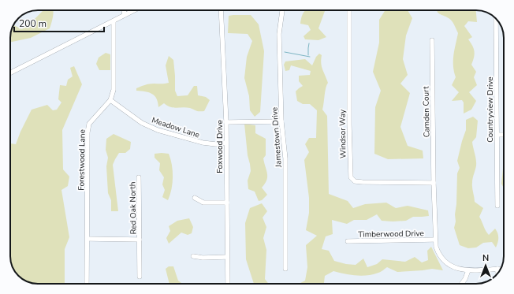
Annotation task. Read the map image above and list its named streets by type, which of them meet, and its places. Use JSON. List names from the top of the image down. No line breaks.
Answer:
{"streets":{"street":["Countryview Drive","Camden Court","Meadow Lane","Windsor Way","Jamestown Drive","Foxwood Drive","Forestwood Lane","Red Oak North","Timberwood Drive"]},"crossings":[["Camden Court","Windsor Way"],["Camden Court","Timberwood Drive"],["Meadow Lane","Foxwood Drive"],["Meadow Lane","Forestwood Lane"]],"scale_bar":"200 m","north":"top"}
